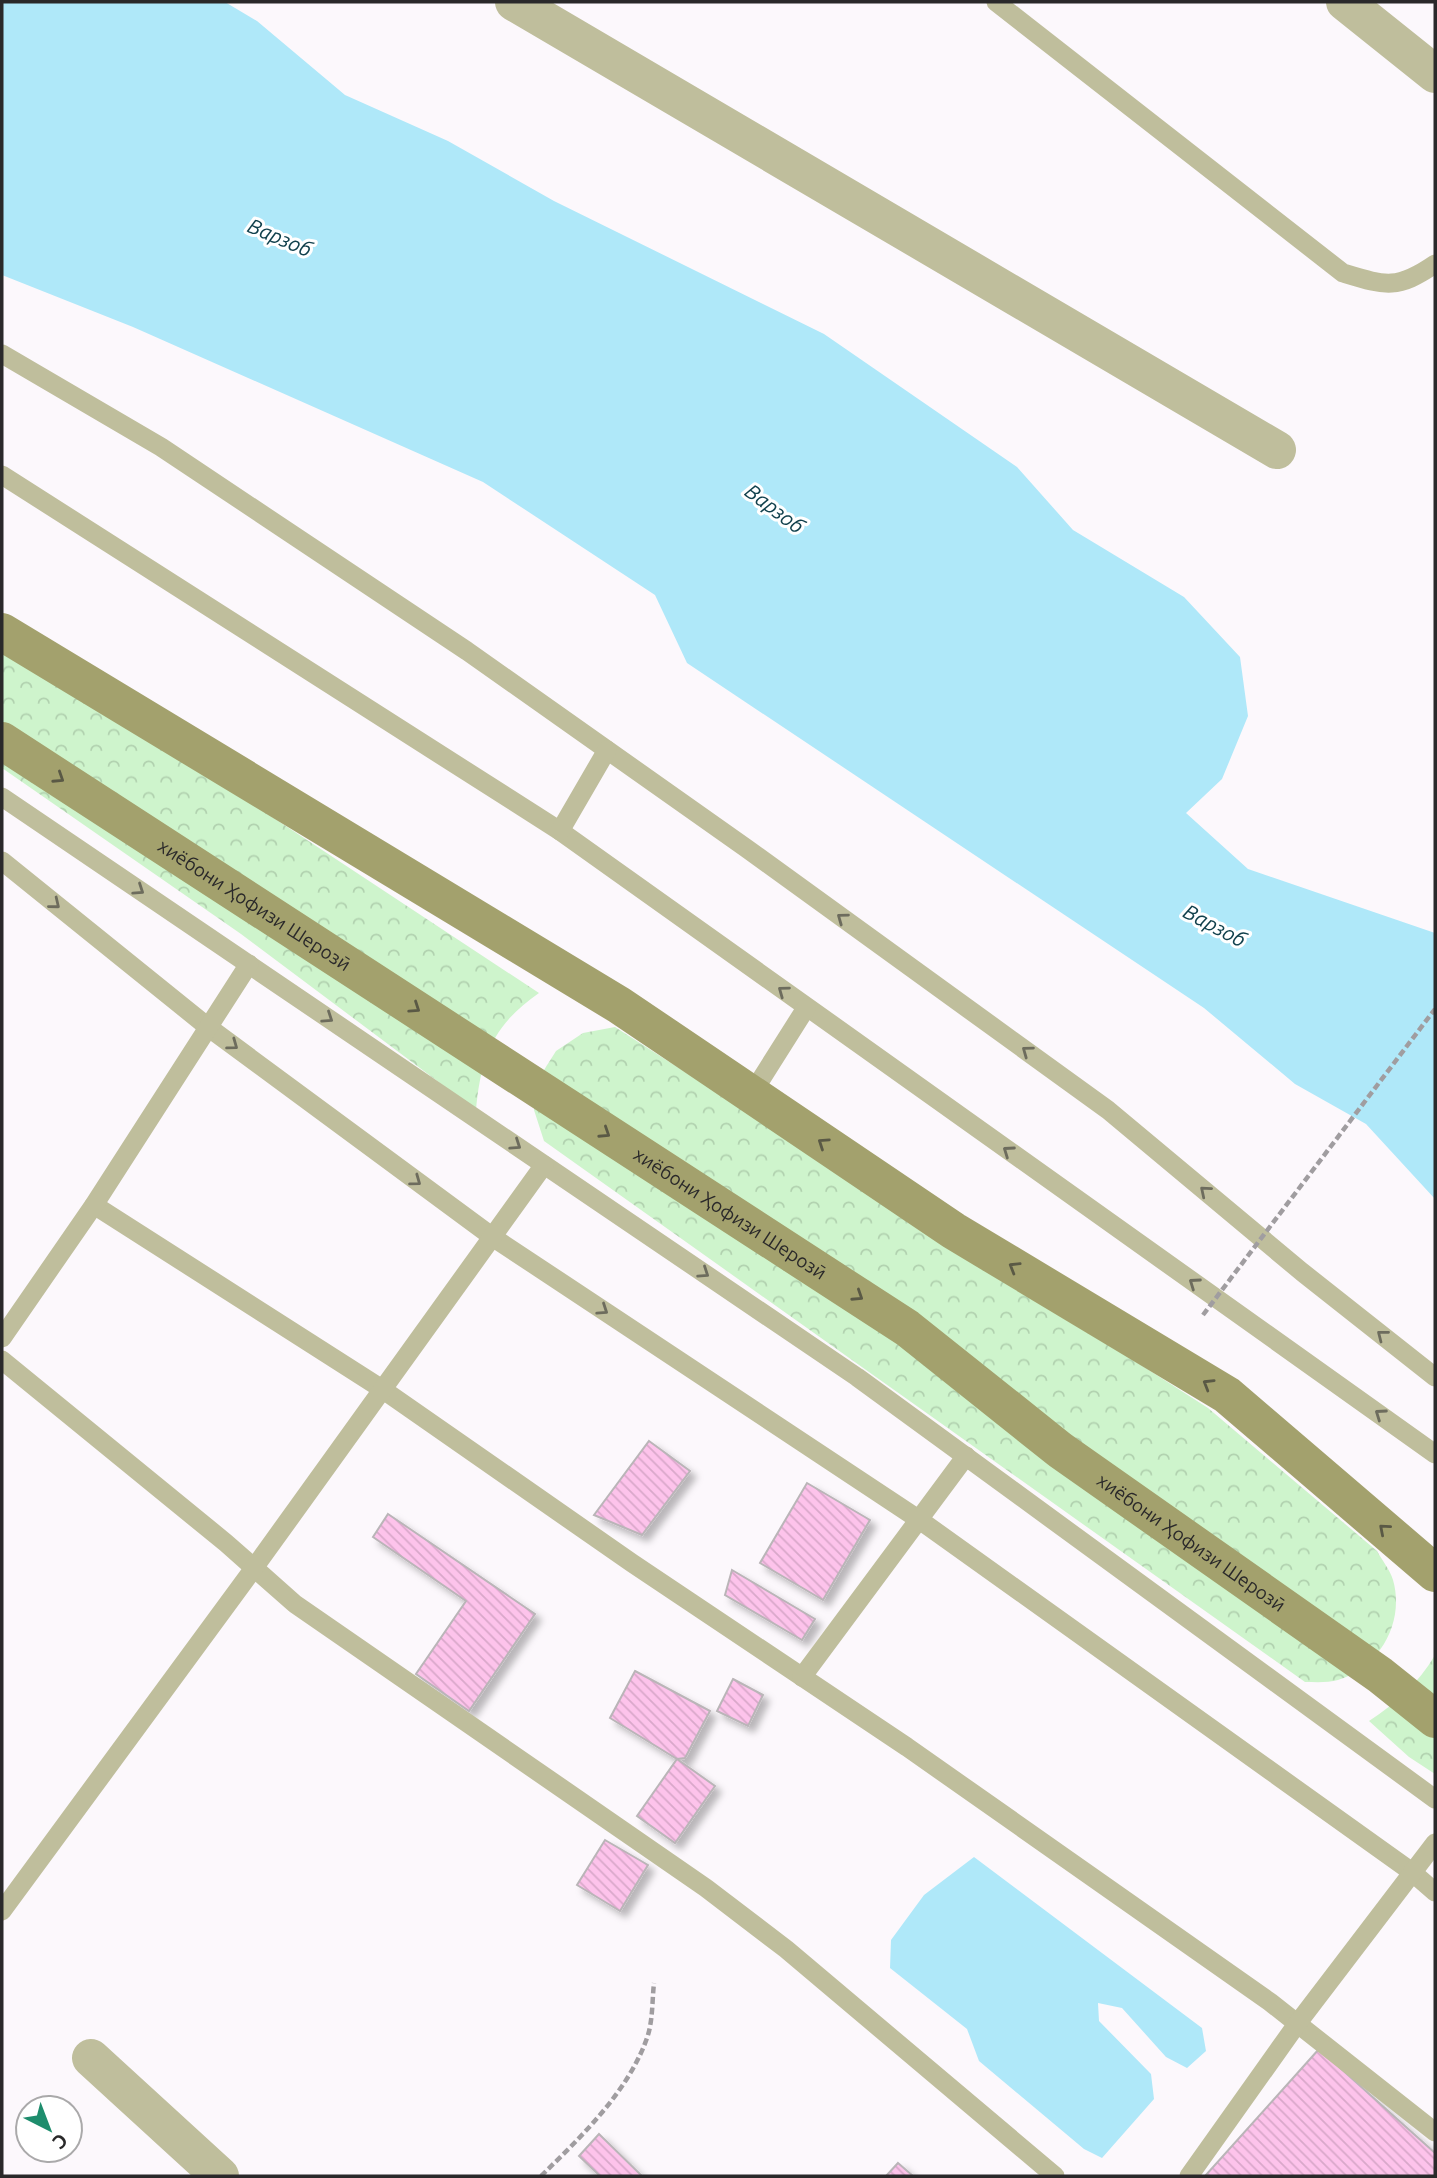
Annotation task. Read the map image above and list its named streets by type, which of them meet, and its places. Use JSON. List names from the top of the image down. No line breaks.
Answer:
{"streets":{"main road":["хиёбони Ҳофизи Шерозӣ"]},"water":["Варзоб"],"north":"bottom right"}
